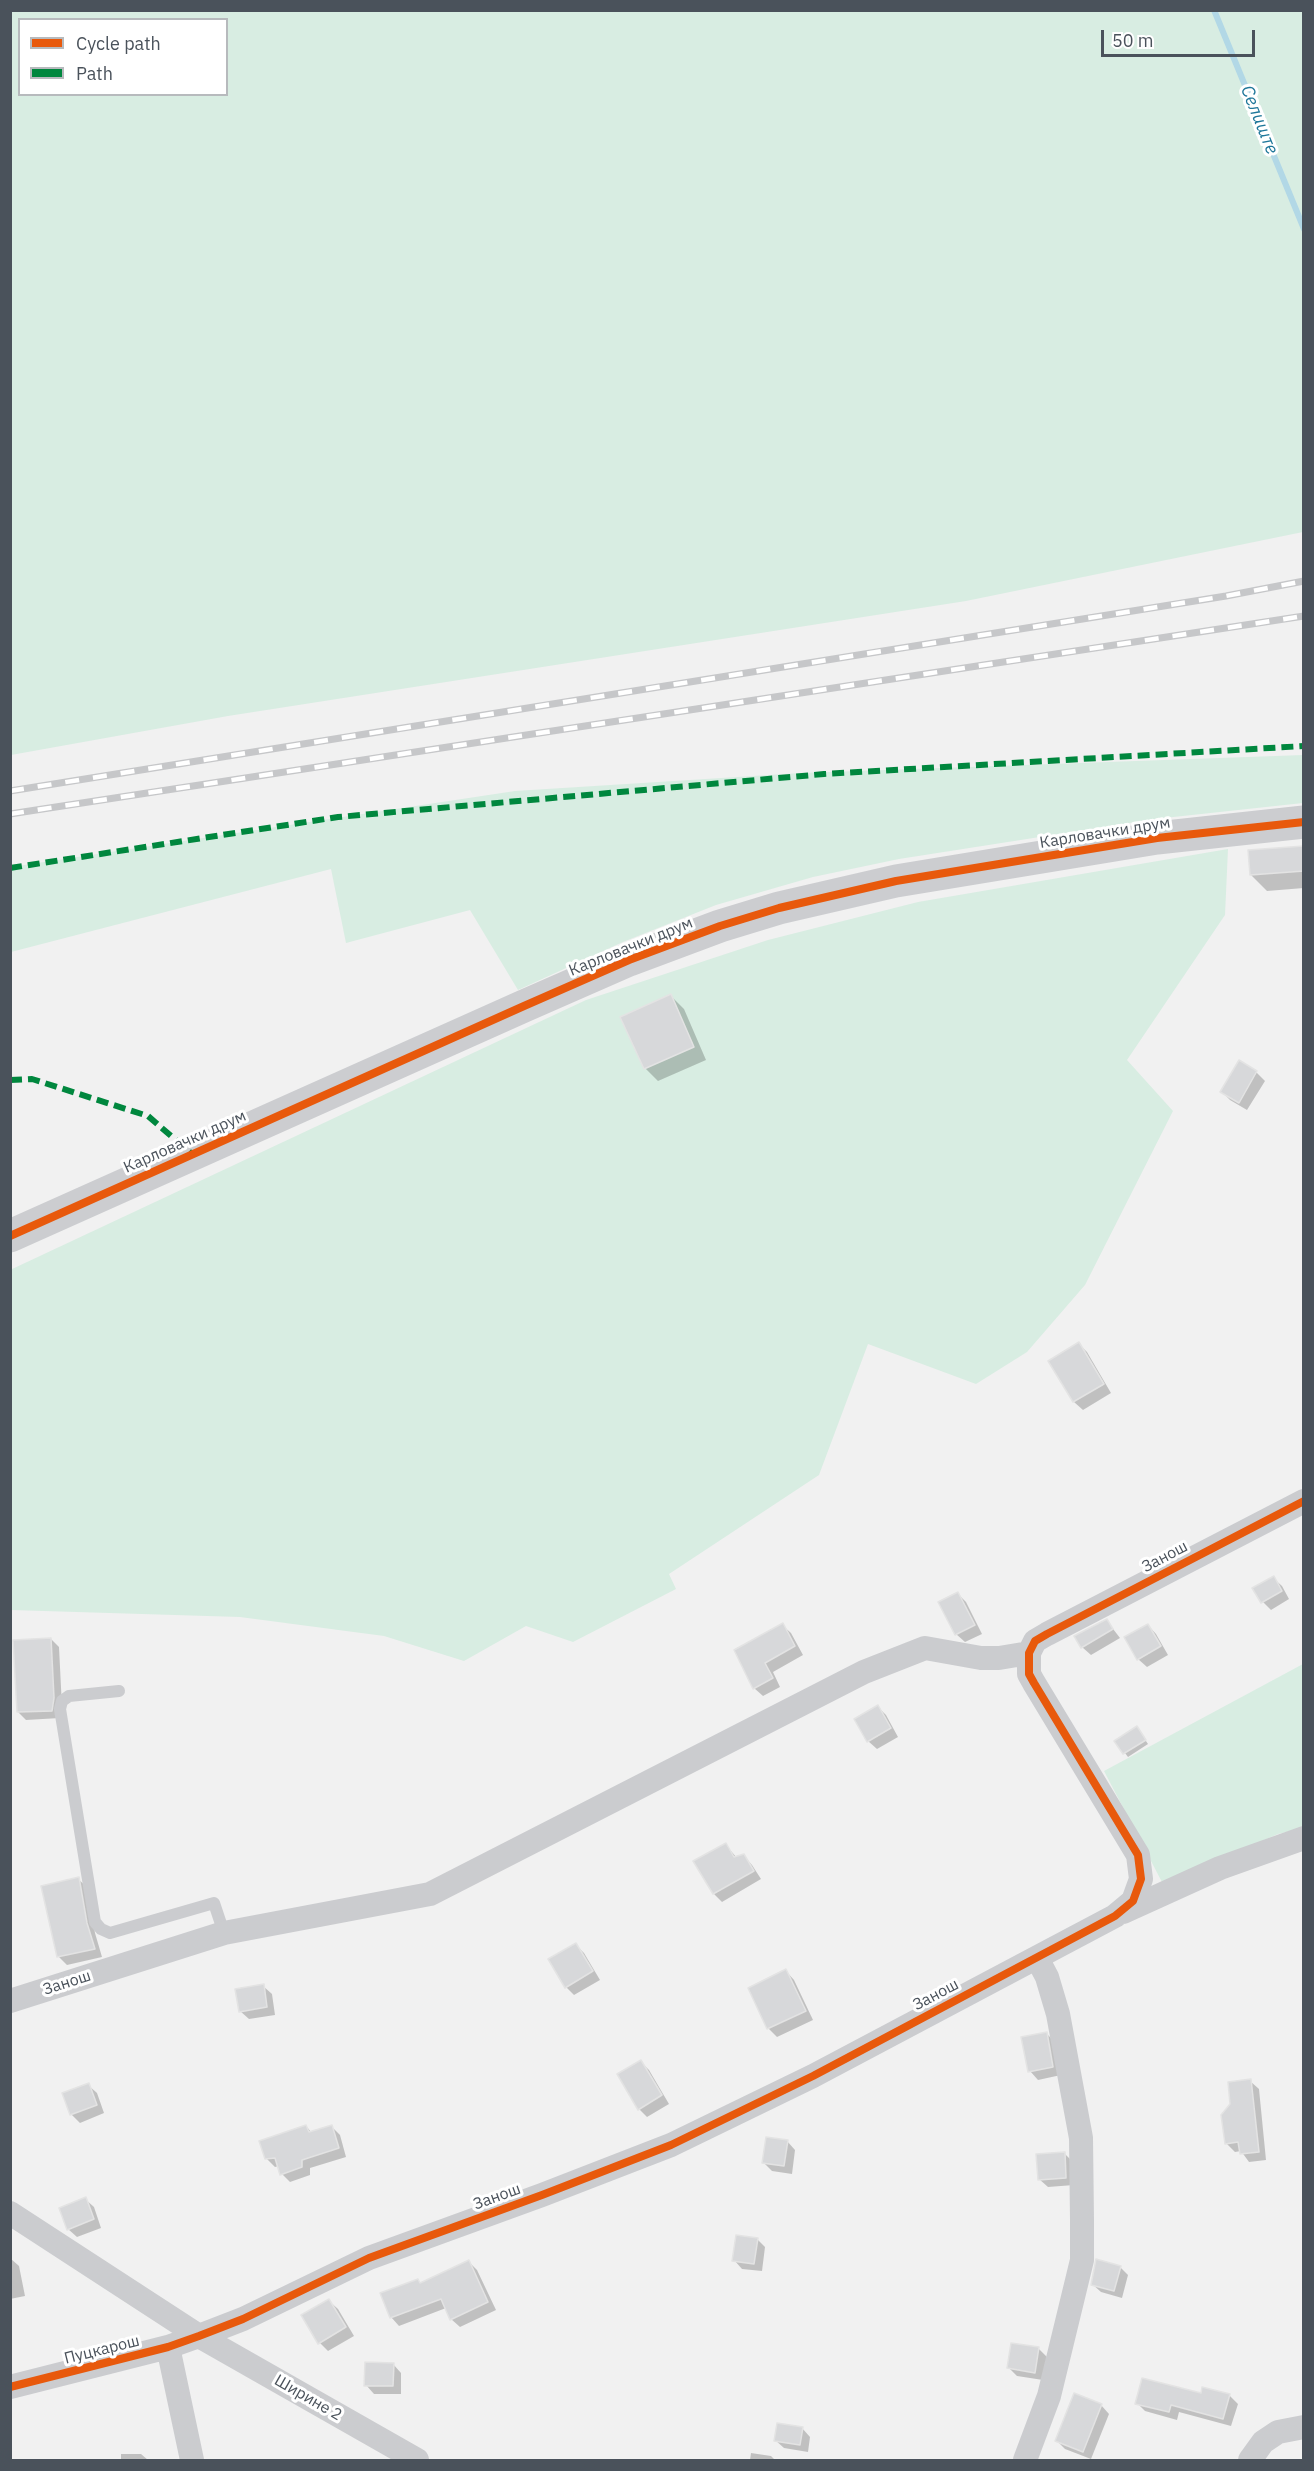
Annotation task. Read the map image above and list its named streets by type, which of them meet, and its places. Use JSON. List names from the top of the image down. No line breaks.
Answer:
{"streets":{"main road":["Карловачки друм"],"street":["Занош","Пуцкарош","Ширине 2"]},"crossings":[["Занош","Пуцкарош"],["Занош","Ширине 2"],["Пуцкарош","Ширине 2"]],"water":["Селиште"],"legend":["Cycle path","Path"],"scale_bar":"50 m"}
